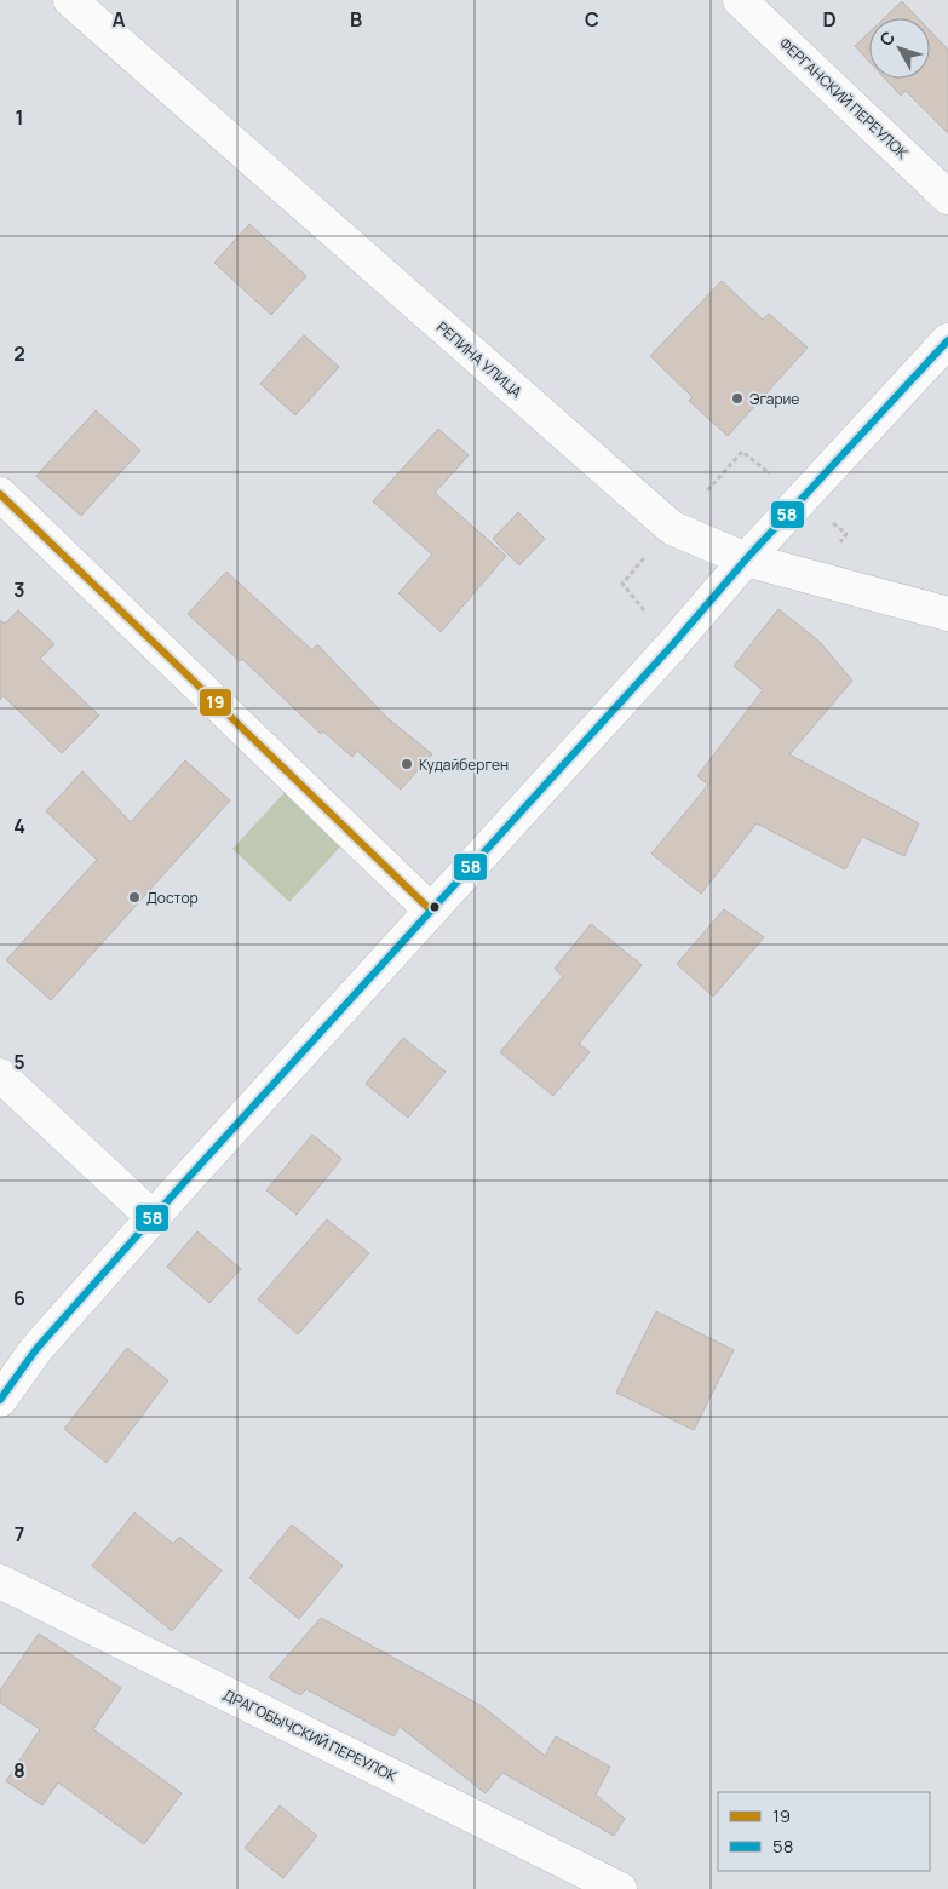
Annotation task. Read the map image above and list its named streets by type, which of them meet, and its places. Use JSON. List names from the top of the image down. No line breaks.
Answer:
{"streets":{"street":["ФЕРГАНСКИЙ ПЕРЕУЛОК","РЕПИНА УЛИЦА","ДРАГОБЫЧСКИЙ ПЕРЕУЛОК"]},"places":["Эгарие","Кудайберген","Достор"],"lines":["transit line 58","transit line 19"],"legend":["19","58"],"north":"top left","grid":{"columns":["A","B","C","D"],"rows":["1","2","3","4","5","6","7","8"]}}
